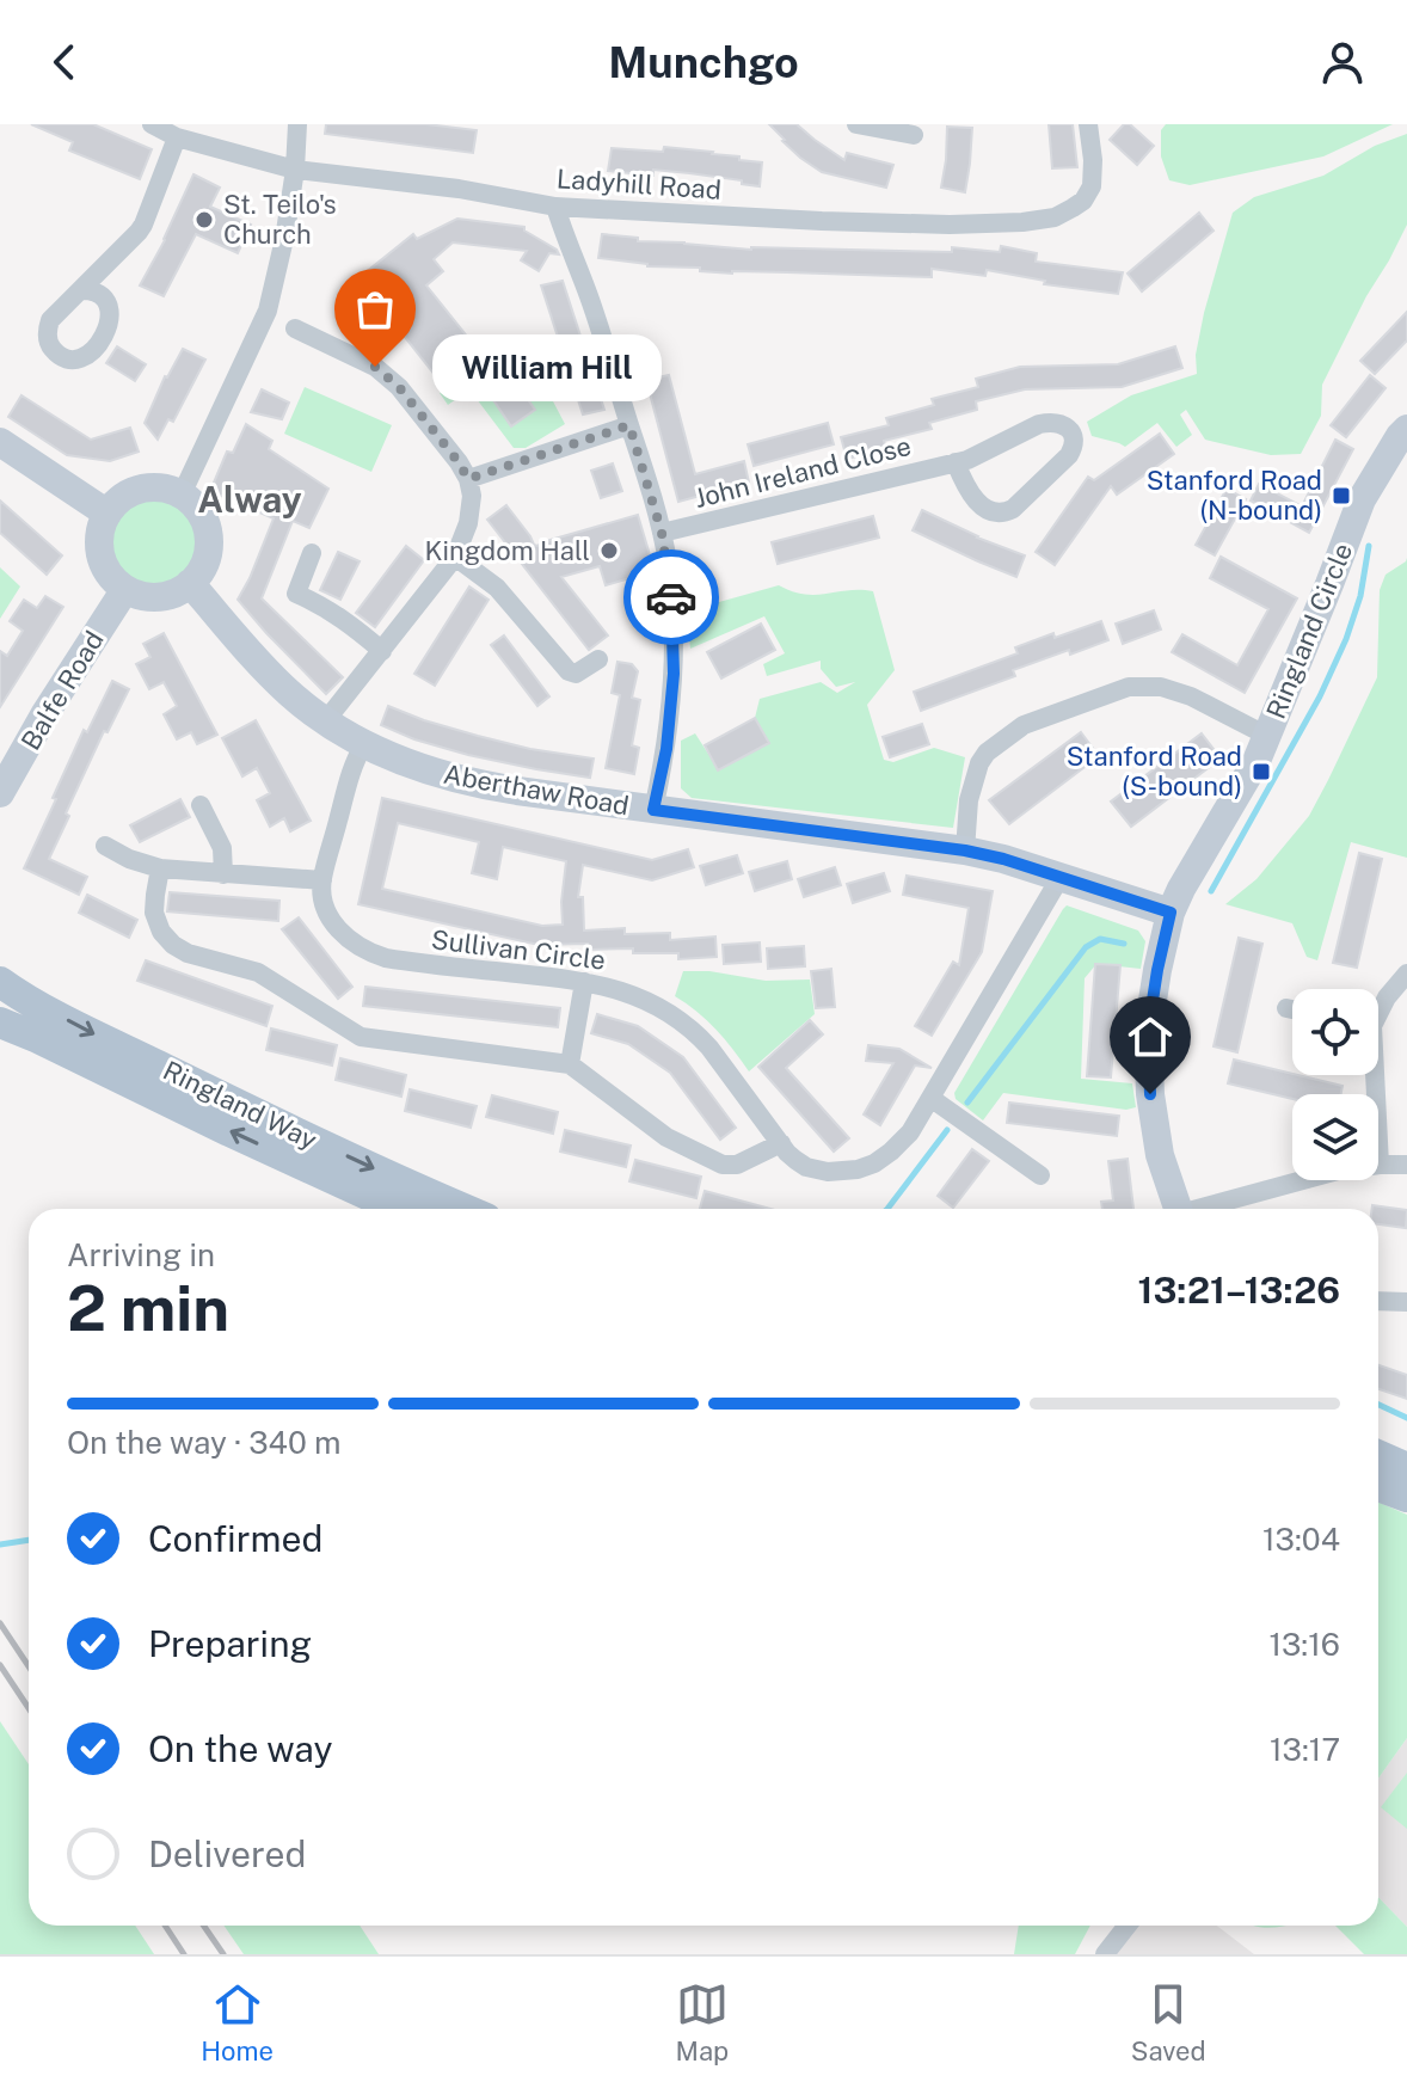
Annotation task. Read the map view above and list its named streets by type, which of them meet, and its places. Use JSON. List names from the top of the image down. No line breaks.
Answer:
{"streets":{"main road":["Ringland Way"],"street":["Ladyhill Road","John Ireland Close","Ringland Circle","Balfe Road","Aberthaw Road","Sullivan Circle"]},"crossings":[["Ringland Circle","Aberthaw Road"],["Balfe Road","Aberthaw Road"],["Aberthaw Road","Sullivan Circle"]],"districts":["Alway"],"places":{"other":["St. Teilo's Church","William Hill","Kingdom Hall"],"transit":["Stanford Road (N-bound)","Stanford Road (S-bound)"]},"page":{"header":"Munchgo","bubble":"William Hill","heading":["2 min","Arriving in","13:21–13:26"],"bar":"On the way · 340 m","list":[["Confirmed","13:04"],["Preparing","13:16"],["On the way","13:17"],"Delivered"],"tabs":["Home","Map","Saved"]}}
